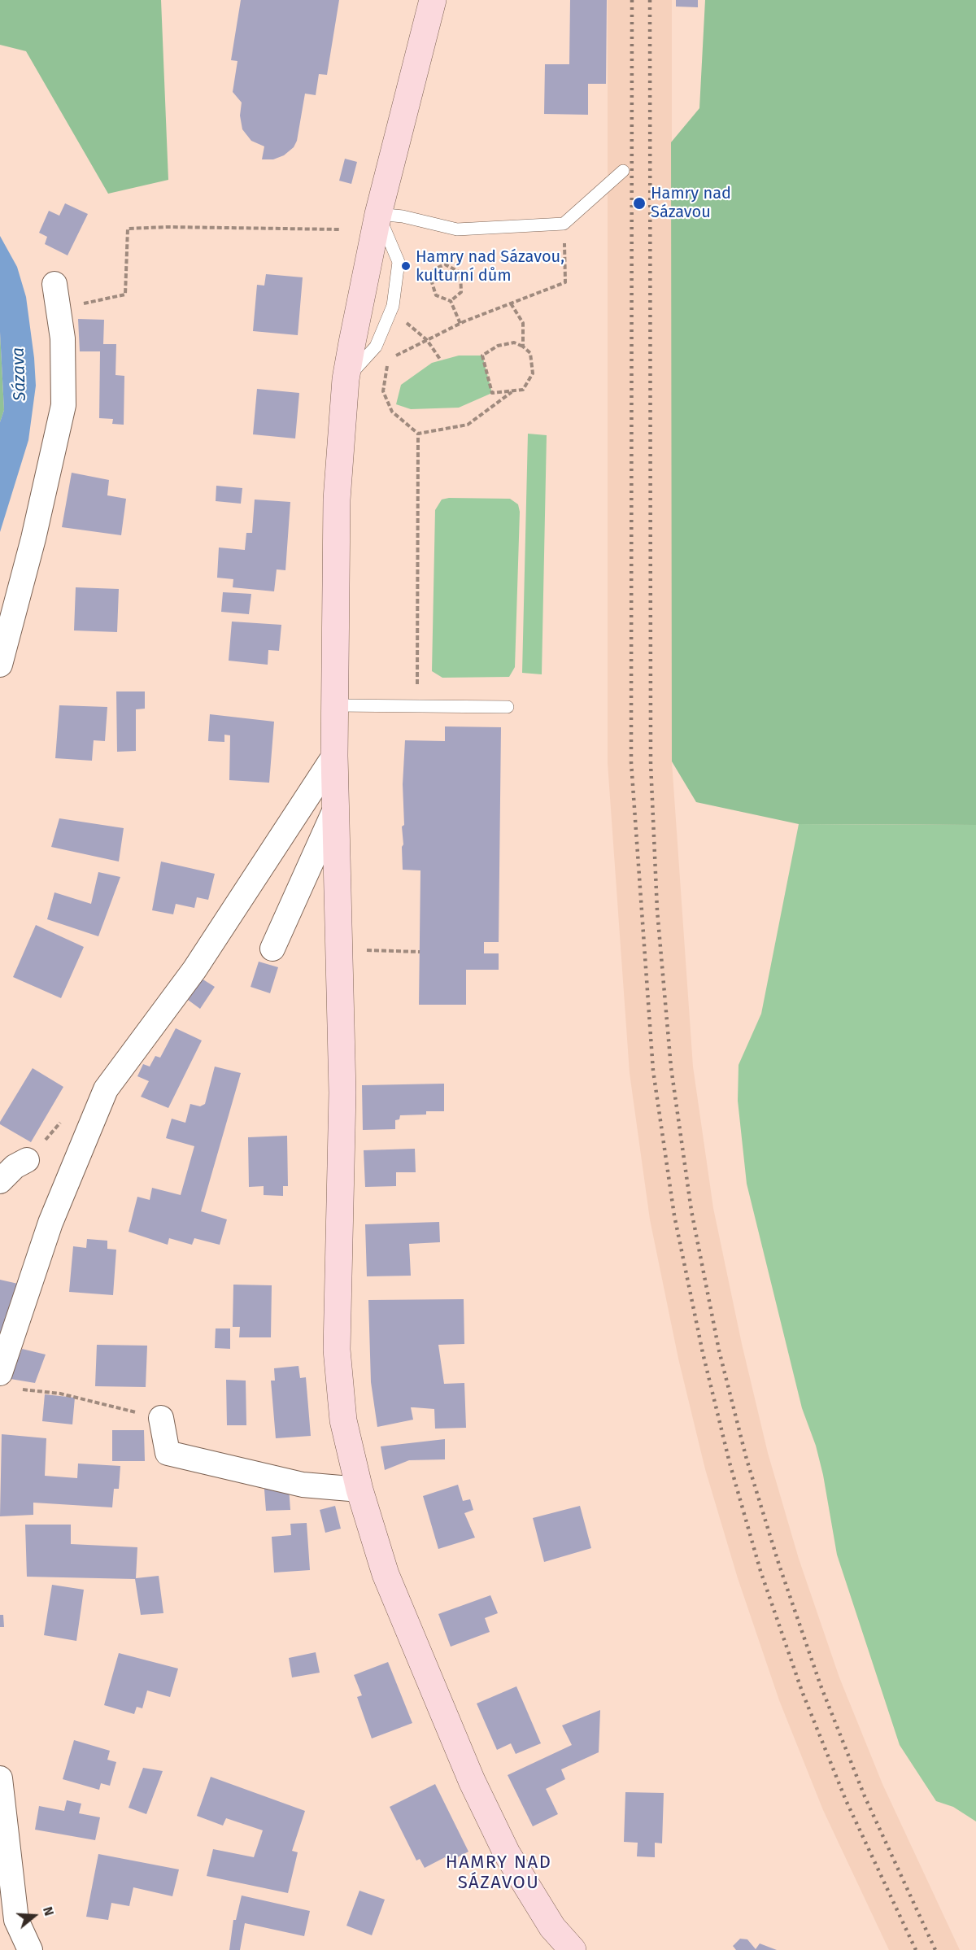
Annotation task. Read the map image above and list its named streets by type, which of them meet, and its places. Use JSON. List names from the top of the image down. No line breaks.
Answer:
{"districts":["HAMRY NAD SÁZAVOU"],"water":["Sázava"],"places":["Hamry nad Sázavou","Hamry nad Sázavou, kulturní dům"],"north":"right"}
